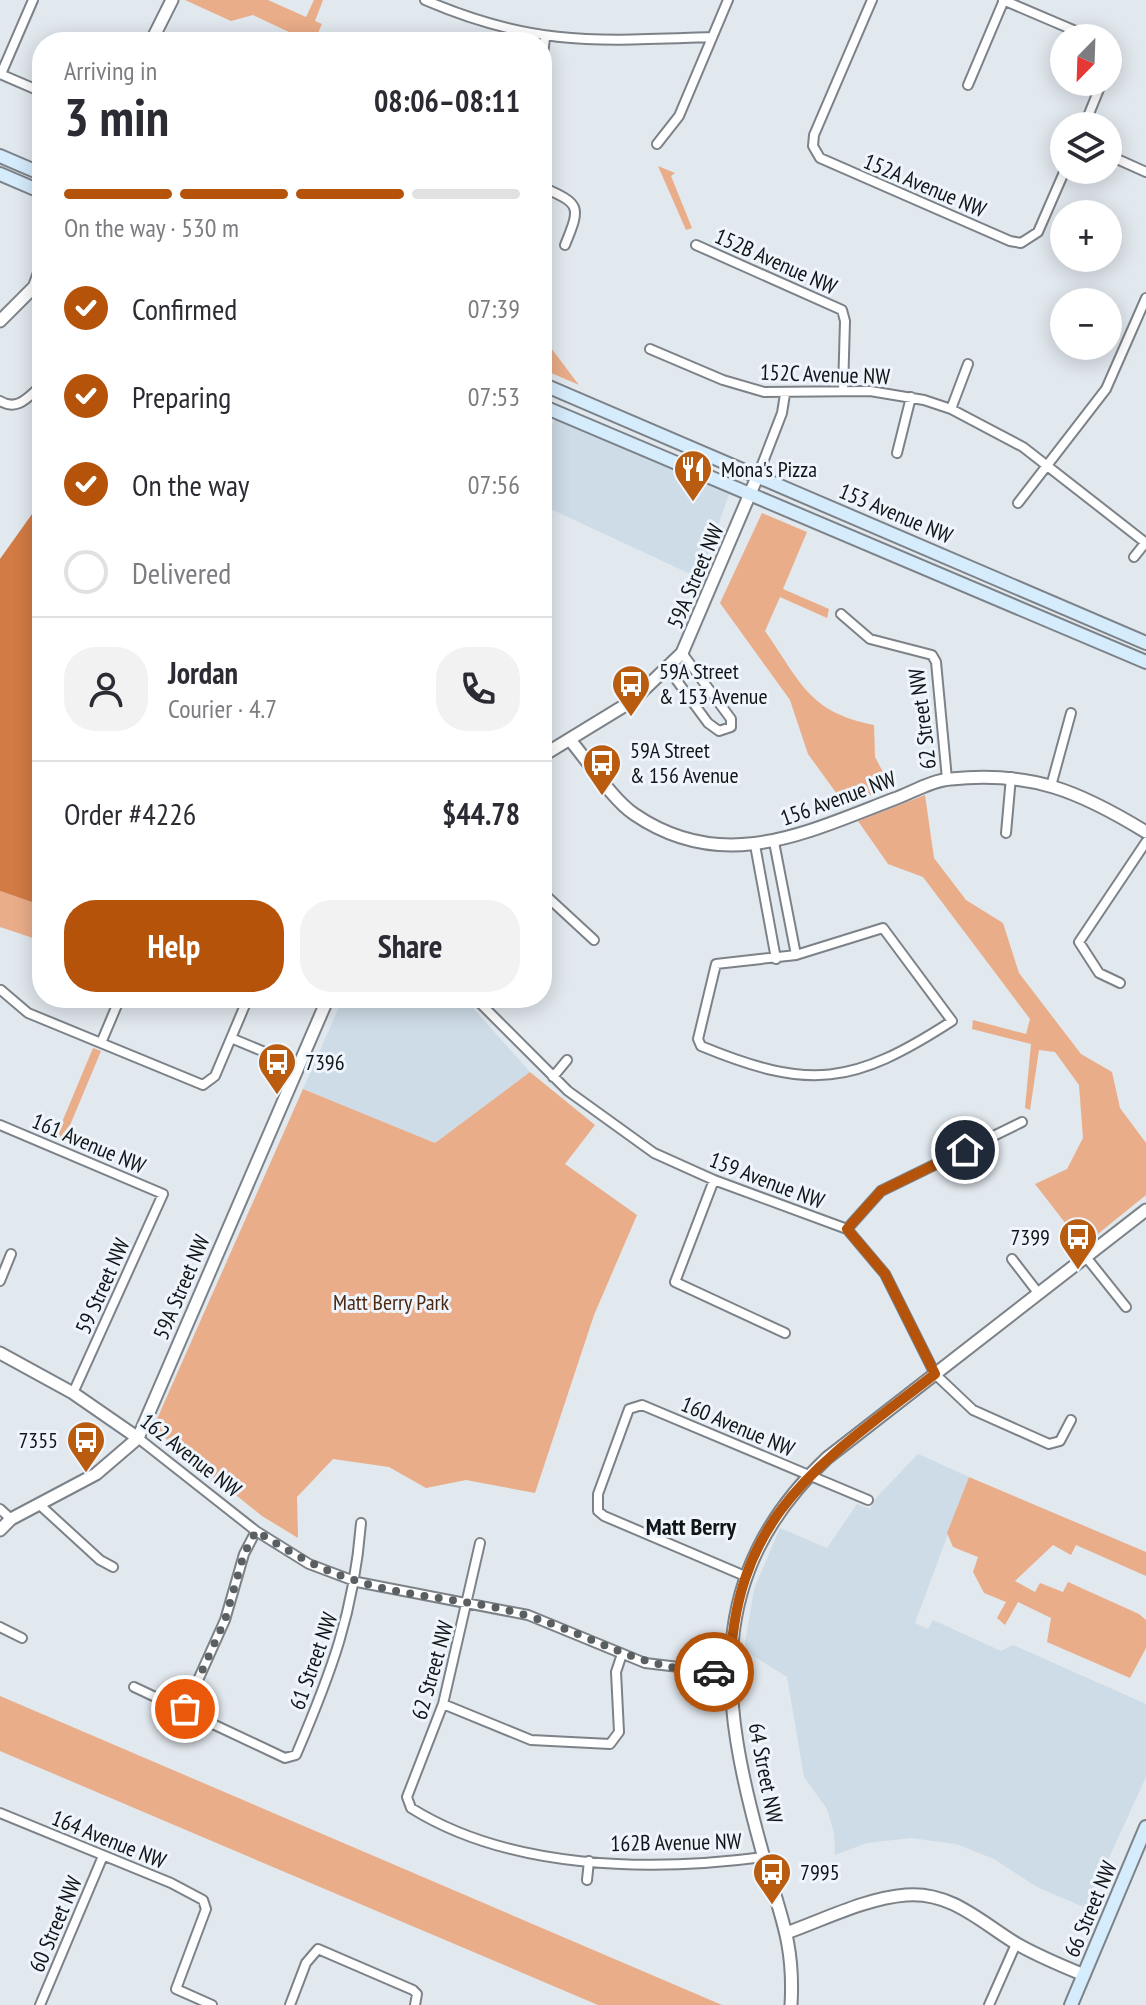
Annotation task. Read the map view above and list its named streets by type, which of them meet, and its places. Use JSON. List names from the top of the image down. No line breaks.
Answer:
{"streets":{"main road":["153 Avenue NW","66 Street NW"],"street":["152A Avenue NW","152B Avenue NW","152C Avenue NW","59A Street NW","62 Street NW","156 Avenue NW","161 Avenue NW","159 Avenue NW","59 Street NW","160 Avenue NW","162 Avenue NW","61 Street NW","64 Street NW","164 Avenue NW","162B Avenue NW","60 Street NW"]},"crossings":[["152B Avenue NW","152C Avenue NW"],["152C Avenue NW","59A Street NW"],["153 Avenue NW","59A Street NW"],["59A Street NW","156 Avenue NW"],["59A Street NW","162 Avenue NW"],["62 Street NW","156 Avenue NW"],["62 Street NW","162 Avenue NW"],["62 Street NW","162B Avenue NW"],["161 Avenue NW","59 Street NW"],["159 Avenue NW","64 Street NW"],["59 Street NW","162 Avenue NW"],["160 Avenue NW","64 Street NW"],["162 Avenue NW","61 Street NW"],["162 Avenue NW","64 Street NW"],["64 Street NW","162B Avenue NW"],["164 Avenue NW","60 Street NW"]],"districts":["Matt Berry"],"parks":["Matt Berry Park"],"places":{"restaurant":["Mona's Pizza"],"bus stop":["59A Street & 153 Avenue","59A Street & 156 Avenue","7396","7399","7355","7995"]},"north":"bottom left","page":{"map_buttons":["+","−"],"heading":["3 min","Arriving in","08:06–08:11"],"panel":["Jordan","Courier · 4.7","Order #4226","$44.78"],"bar":"On the way · 530 m","list":[["Confirmed","07:39"],["Preparing","07:53"],["On the way","07:56"],"Delivered"],"buttons":["Help","Share"]}}
